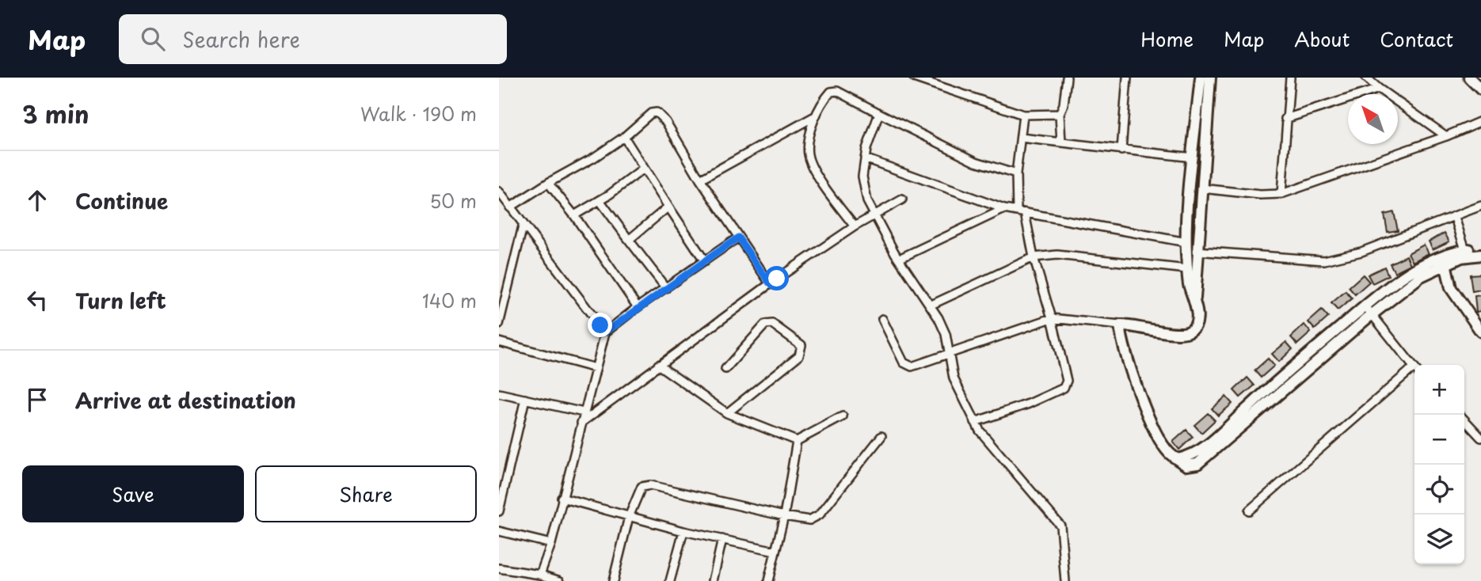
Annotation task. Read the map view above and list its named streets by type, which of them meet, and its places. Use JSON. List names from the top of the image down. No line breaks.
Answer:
{"north":"top left","page":{"header":"Map","search":"Search here","nav":["Home","Map","About","Contact"],"heading":["3 min","Walk · 190 m"],"list":[["Continue","50 m"],["Turn left","140 m"],"Arrive at destination"],"map_buttons":["+","−"],"buttons":["Save","Share"]}}
